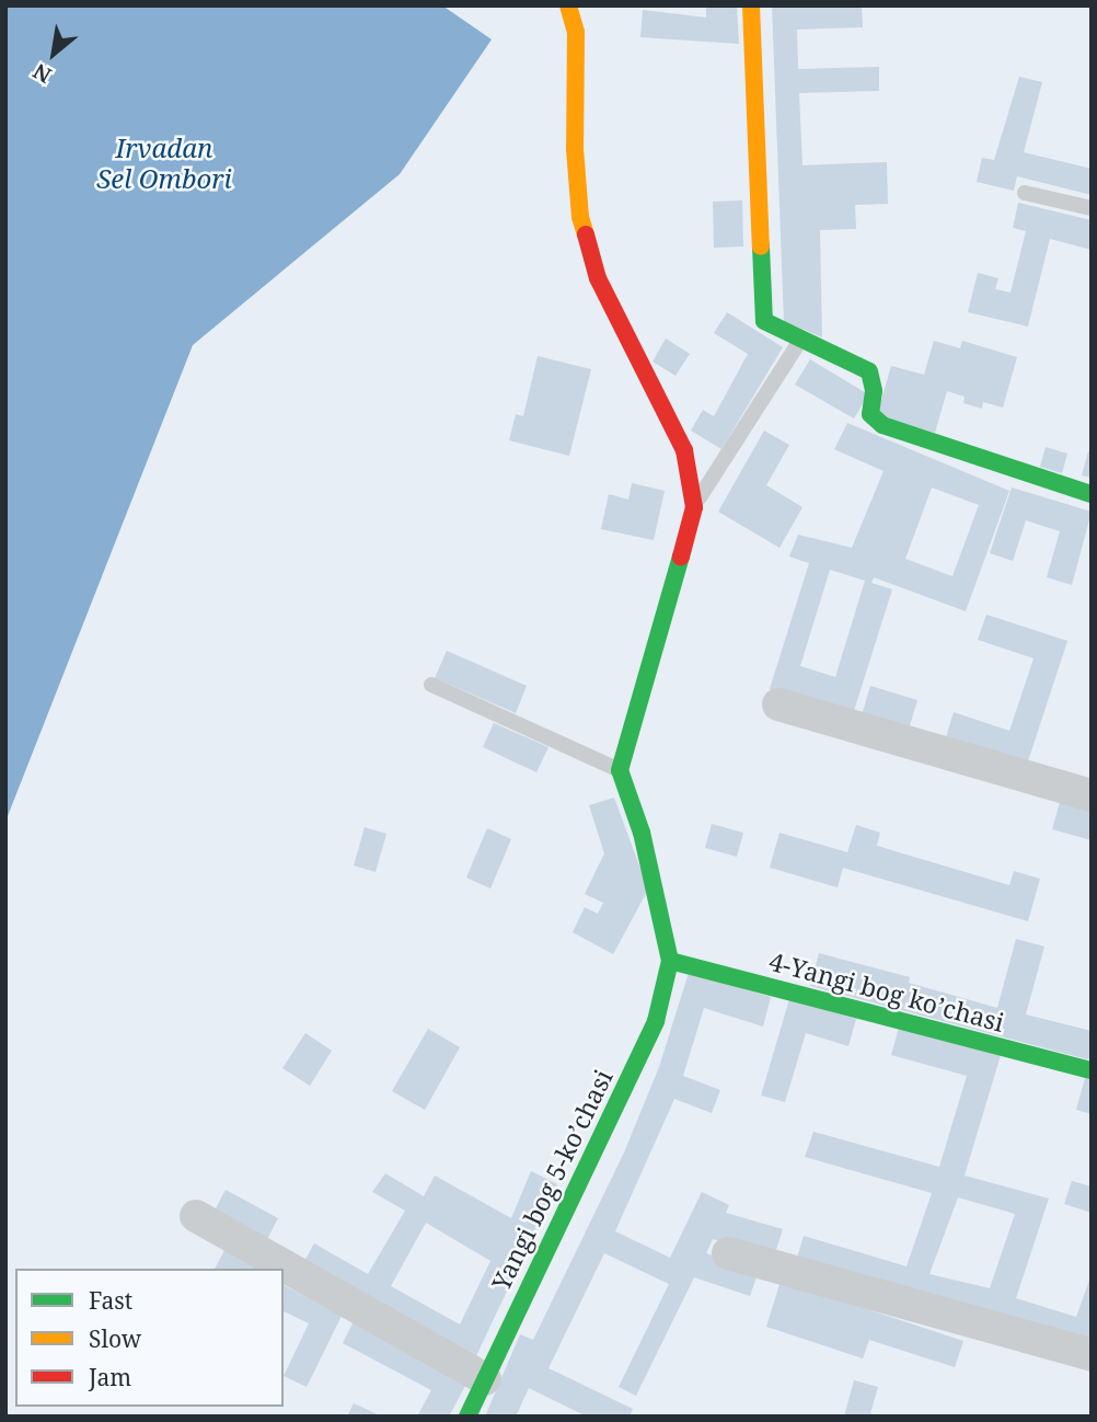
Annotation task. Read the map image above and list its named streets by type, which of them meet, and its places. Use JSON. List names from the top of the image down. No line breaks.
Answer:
{"streets":{"street":["4-Yangi bog koʼchasi","Yangi bog 5-koʼchasi"]},"crossings":[["4-Yangi bog koʼchasi","Yangi bog 5-koʼchasi"]],"water":["Irvadan Sel Ombori"],"legend":["Fast","Slow","Jam"],"north":"bottom left"}
